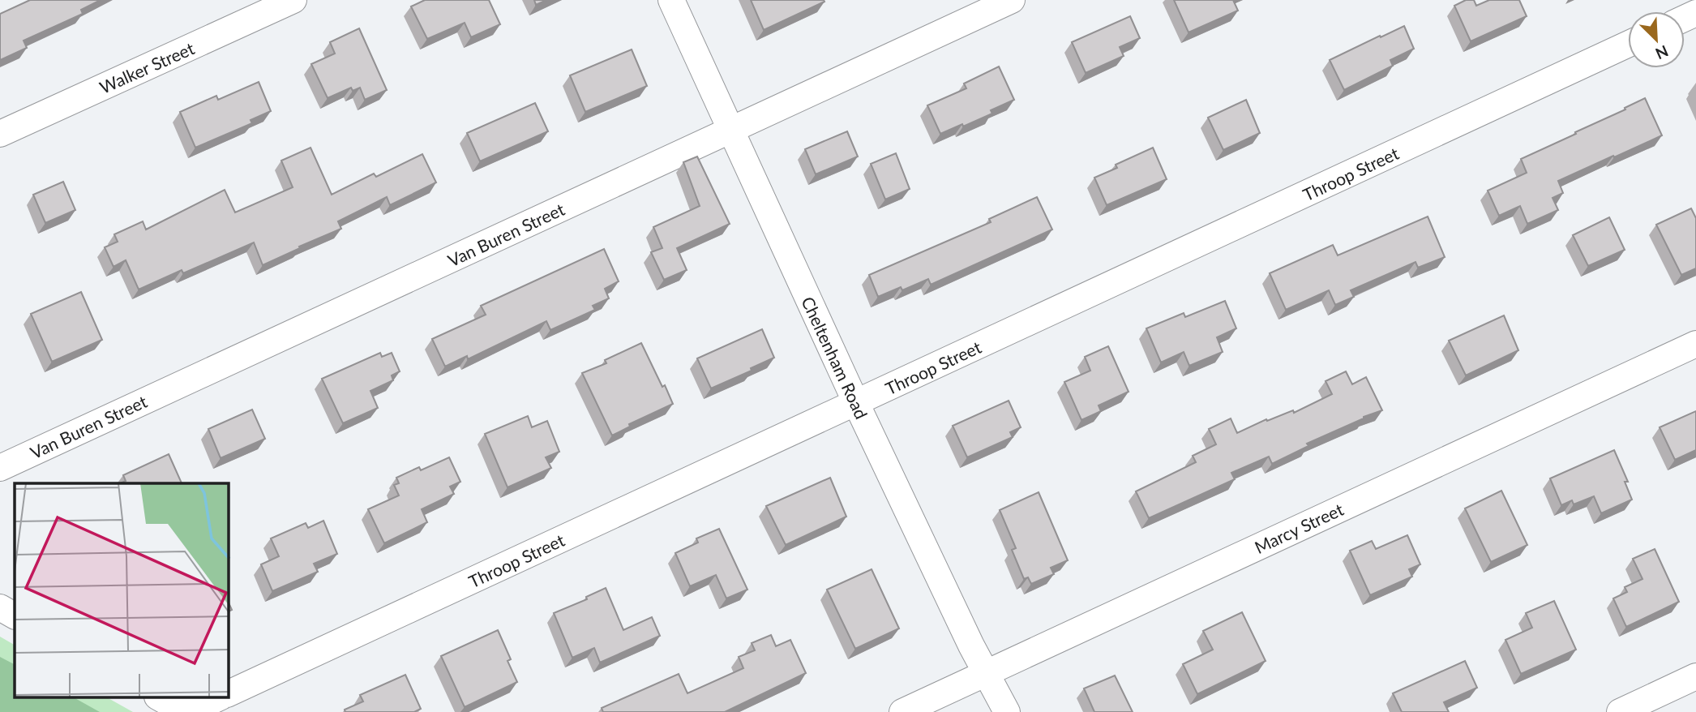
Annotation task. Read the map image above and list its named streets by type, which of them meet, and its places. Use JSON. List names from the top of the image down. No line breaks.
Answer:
{"streets":{"street":["Walker Street","Throop Street","Van Buren Street","Cheltenham Road","Marcy Street"]},"crossings":[["Throop Street","Cheltenham Road"],["Van Buren Street","Cheltenham Road"],["Cheltenham Road","Marcy Street"]],"north":"bottom right"}
